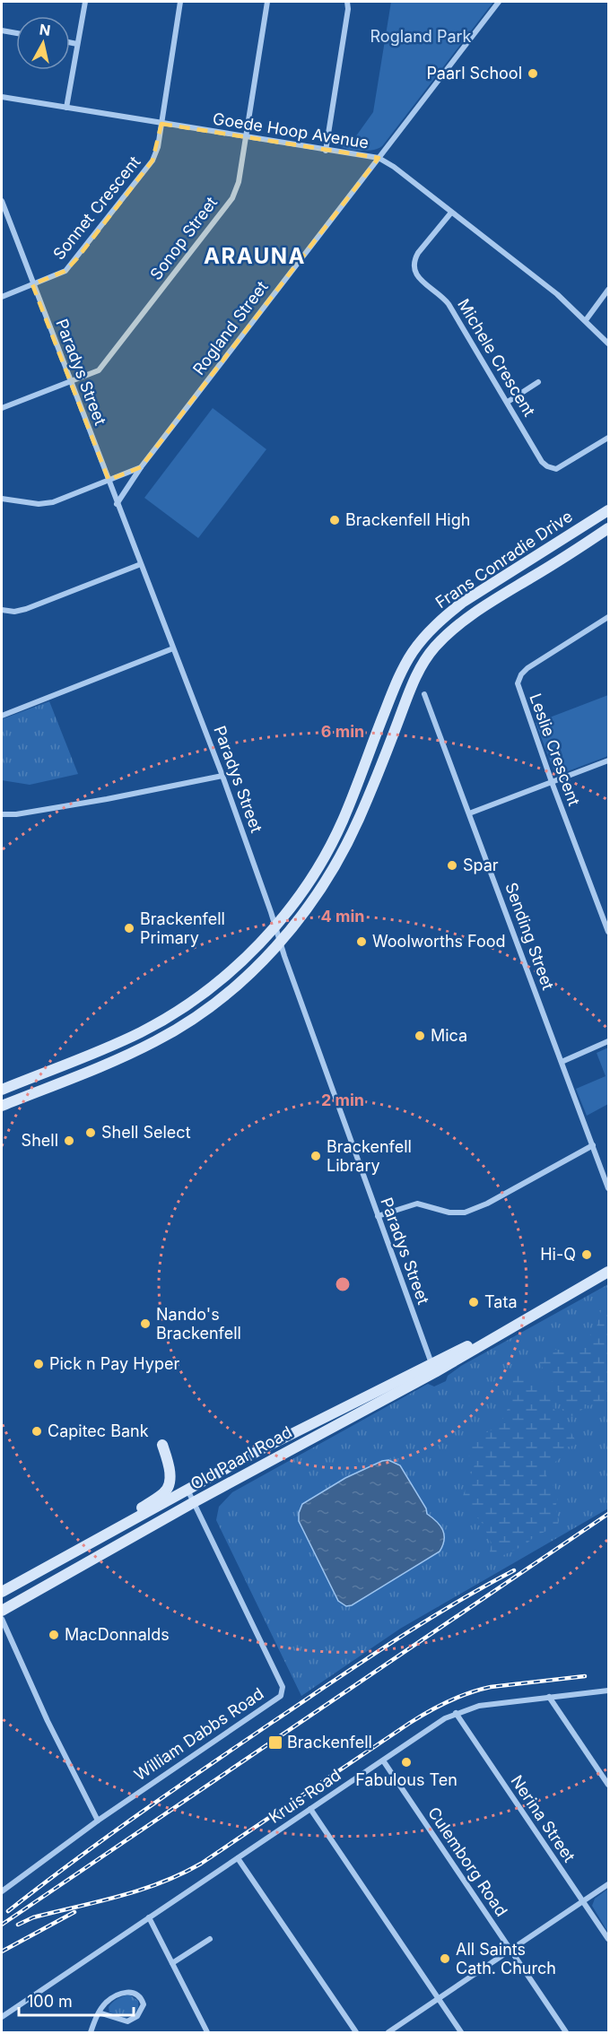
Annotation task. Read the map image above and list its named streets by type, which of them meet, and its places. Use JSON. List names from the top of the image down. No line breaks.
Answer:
{"streets":{"street":["Goede Hoop Avenue","Sonnet Crescent","Sonop Street","Rogland Street","Michele Crescent","Paradys Street","Frans Conradie Drive","Leslie Crescent","Sending Street","Old Paarl Road","William Dabbs Road","Kruis Road","Nerina Street","Culemborg Road"]},"crossings":[["Goede Hoop Avenue","Sonnet Crescent"],["Goede Hoop Avenue","Sonop Street"],["Goede Hoop Avenue","Rogland Street"],["Goede Hoop Avenue","Michele Crescent"],["Sonnet Crescent","Paradys Street"],["Sonop Street","Paradys Street"],["Rogland Street","Paradys Street"],["Paradys Street","Frans Conradie Drive"],["Paradys Street","Old Paarl Road"],["Old Paarl Road","William Dabbs Road"],["Kruis Road","Nerina Street"],["Kruis Road","Culemborg Road"]],"districts":["ARAUNA"],"parks":["Rogland Park"],"places":{"other":["Paarl School","Brackenfell High","Spar","Brackenfell Primary","Woolworths Food","Mica","Shell Select","Shell","Brackenfell Library","Hi-Q","Tata","Nando's Brackenfell","Pick n Pay Hyper","Capitec Bank","MacDonnalds","Fabulous Ten","All Saints Cath. Church"],"transit":["Brackenfell"]},"scale_bar":"100 m","north":"top","rings":["6 min","4 min","2 min"]}
